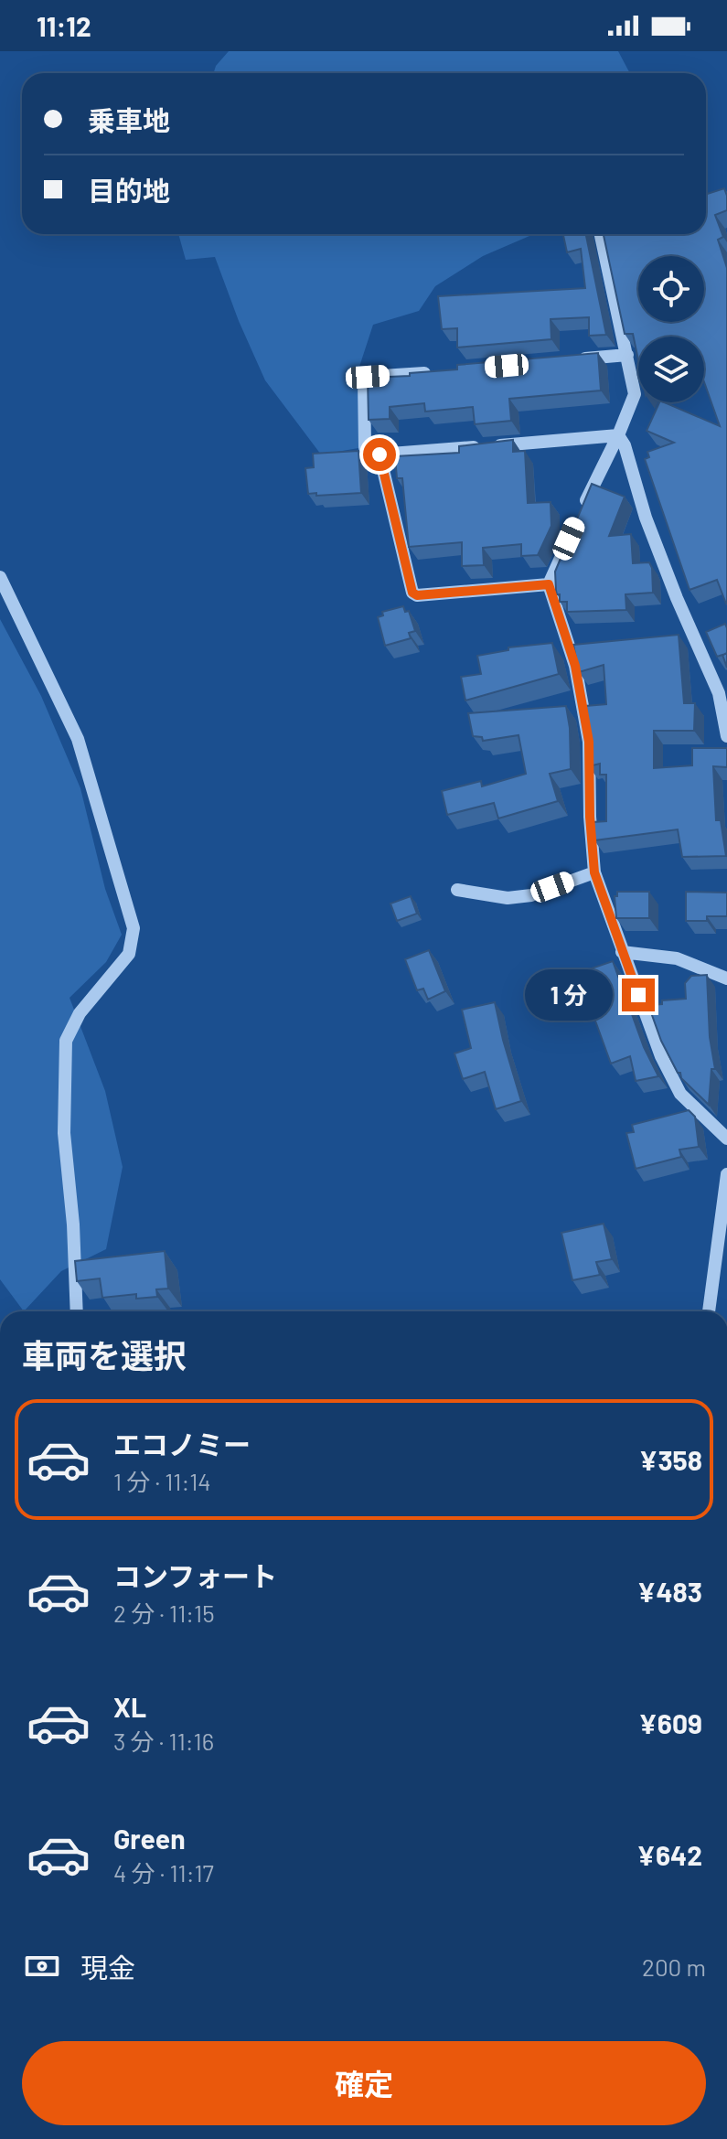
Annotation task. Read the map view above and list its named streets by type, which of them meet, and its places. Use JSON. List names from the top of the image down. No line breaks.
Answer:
{"page":{"status":"11:12","banner":["乗車地","目的地"],"bubble":"1 分","heading":"車両を選択","list":[{"name":"エコノミー","note":"1 分 · 11:14","value":"¥358"},{"name":"コンフォート","note":"2 分 · 11:15","value":"¥483"},{"name":"XL","note":"3 分 · 11:16","value":"¥609"},{"name":"Green","note":"4 分 · 11:17","value":"¥642"}],"pay":["現金","200 m"],"buttons":"確定"}}
